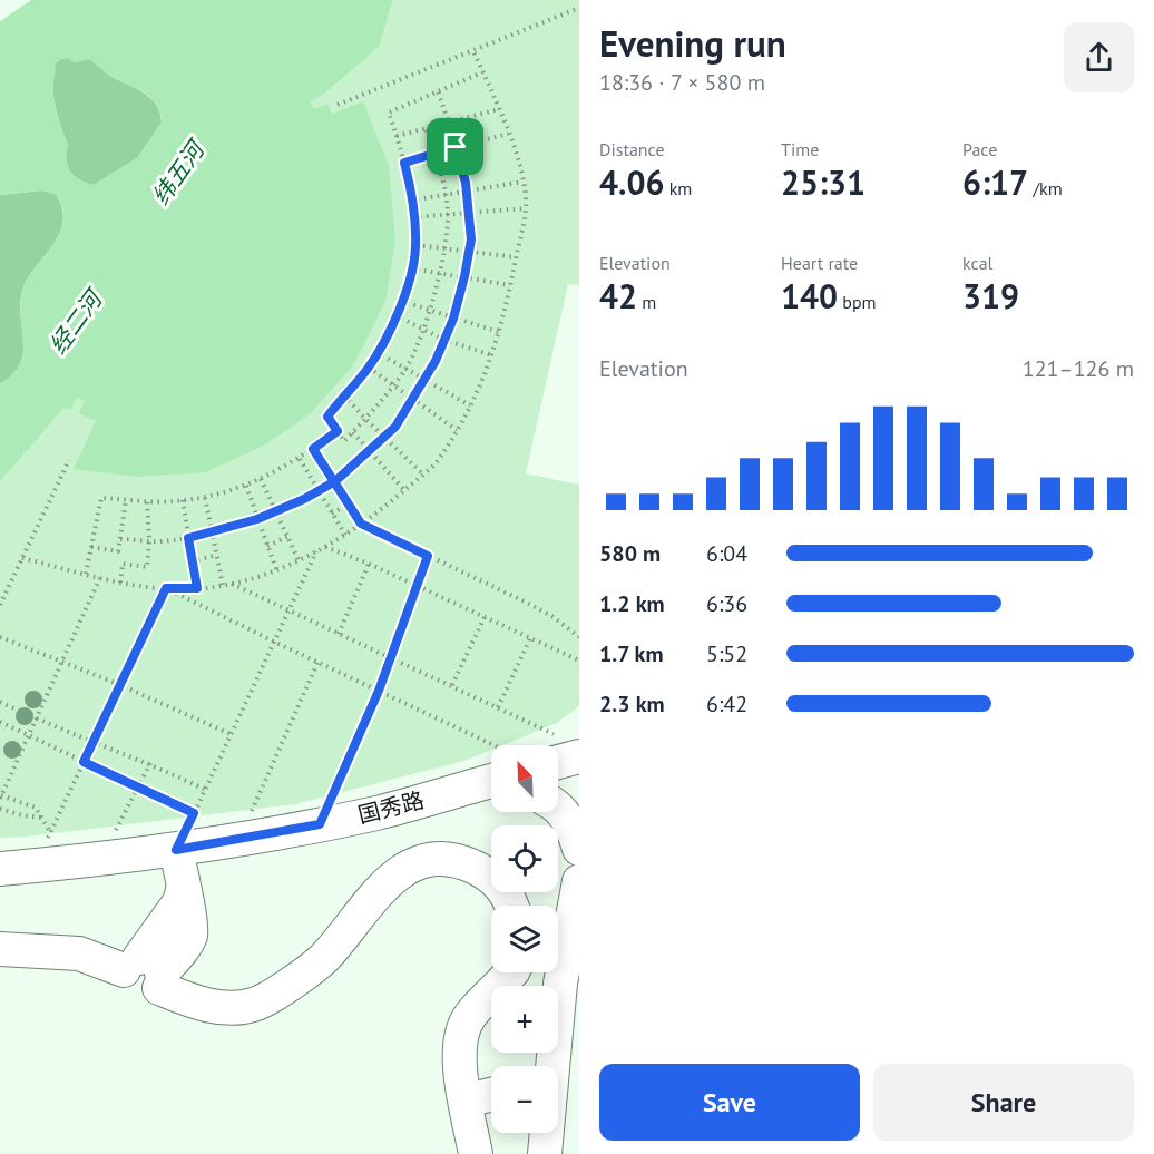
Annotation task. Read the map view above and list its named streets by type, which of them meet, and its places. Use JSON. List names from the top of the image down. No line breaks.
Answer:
{"streets":{"street":["国秀路"]},"water":["纬五河","经二河"],"north":"top left","page":{"heading":["Evening run","18:36 · 7 × 580 m"],"stats":[["Distance","4.06 km"],["Time","25:31"],["Pace","6:17 /km"],["Elevation","42 m"],["Heart rate","140 bpm"],["kcal","319"]],"chart":["Elevation","121–126 m"],"list":[{"name":"580 m","note":"6:04"},{"name":"1.2 km","note":"6:36"},{"name":"1.7 km","note":"5:52"},{"name":"2.3 km","note":"6:42"}],"map_buttons":["+","−"],"buttons":["Save","Share"]}}
